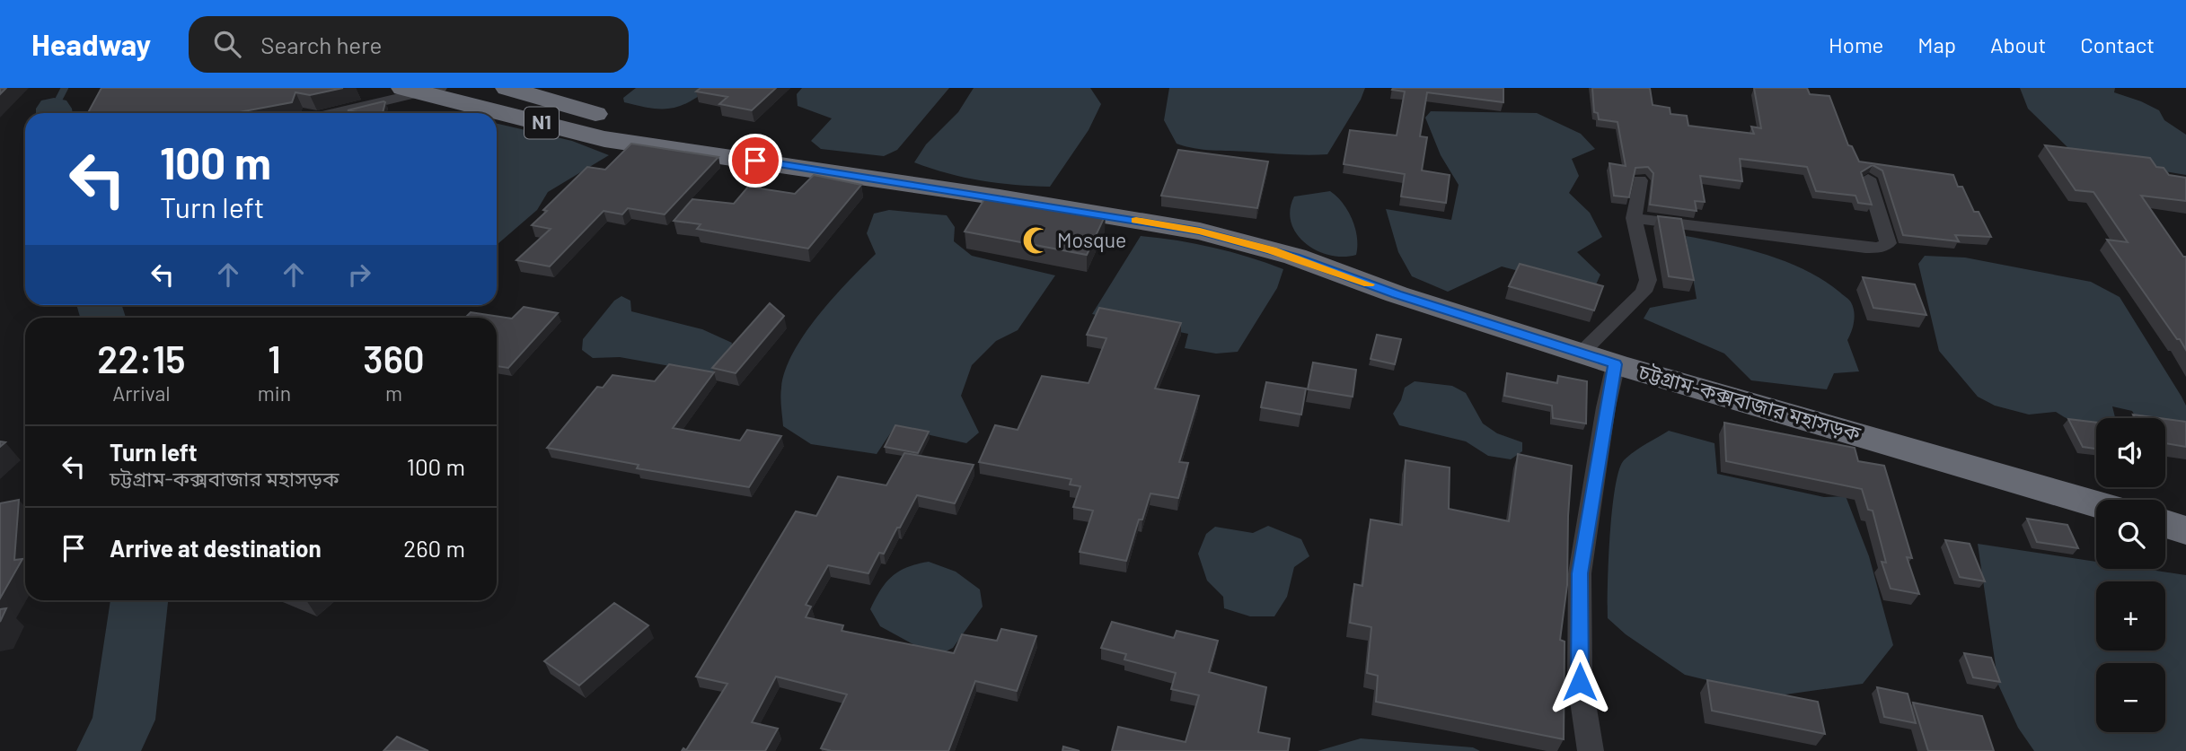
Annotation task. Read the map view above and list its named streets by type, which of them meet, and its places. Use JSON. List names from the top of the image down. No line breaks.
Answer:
{"streets":{"highway":["N1","চট্টগ্রাম-কক্সবাজার মহাসড়ক"]},"places":{"mosque":["Mosque"]},"page":{"header":"Headway","search":"Search here","nav":["Home","Map","About","Contact"],"turn":["100 m","Turn left"],"eta":["22:15","Arrival","1","min","360","m"],"map_buttons":["+","−"],"list":[{"name":"Turn left","note":"চট্টগ্রাম-কক্সবাজার মহাসড়ক","value":"100 m"},{"name":"Arrive at destination","value":"260 m"}]}}
